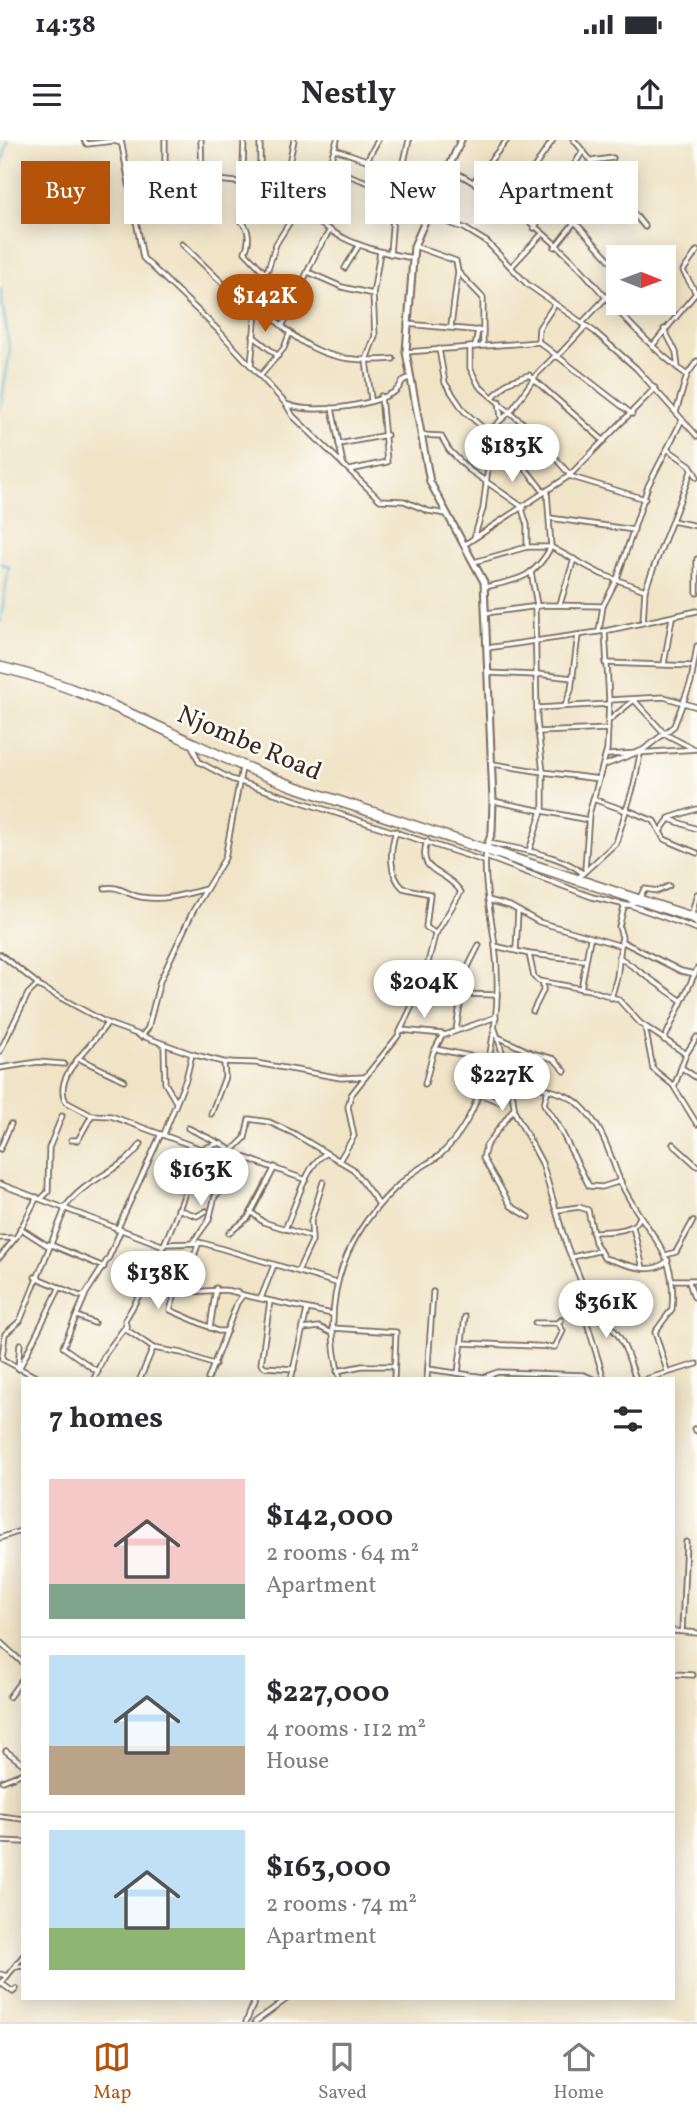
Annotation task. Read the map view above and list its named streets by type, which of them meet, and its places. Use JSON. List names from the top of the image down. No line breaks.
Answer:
{"streets":{"highway":["Njombe Road"]},"north":"right","page":{"status":"14:38","header":"Nestly","chip":["Buy","Rent","Filters","New","Apartment"],"price":["$142K","$183K","$204K","$227K","$163K","$138K","$361K"],"heading":"7 homes","list":[{"name":"$142,000","note":"2 rooms · 64 m² · Apartment"},{"name":"$227,000","note":"4 rooms · 112 m² · House"},{"name":"$163,000","note":"2 rooms · 74 m² · Apartment"}],"tabs":["Map","Saved","Home"]}}
